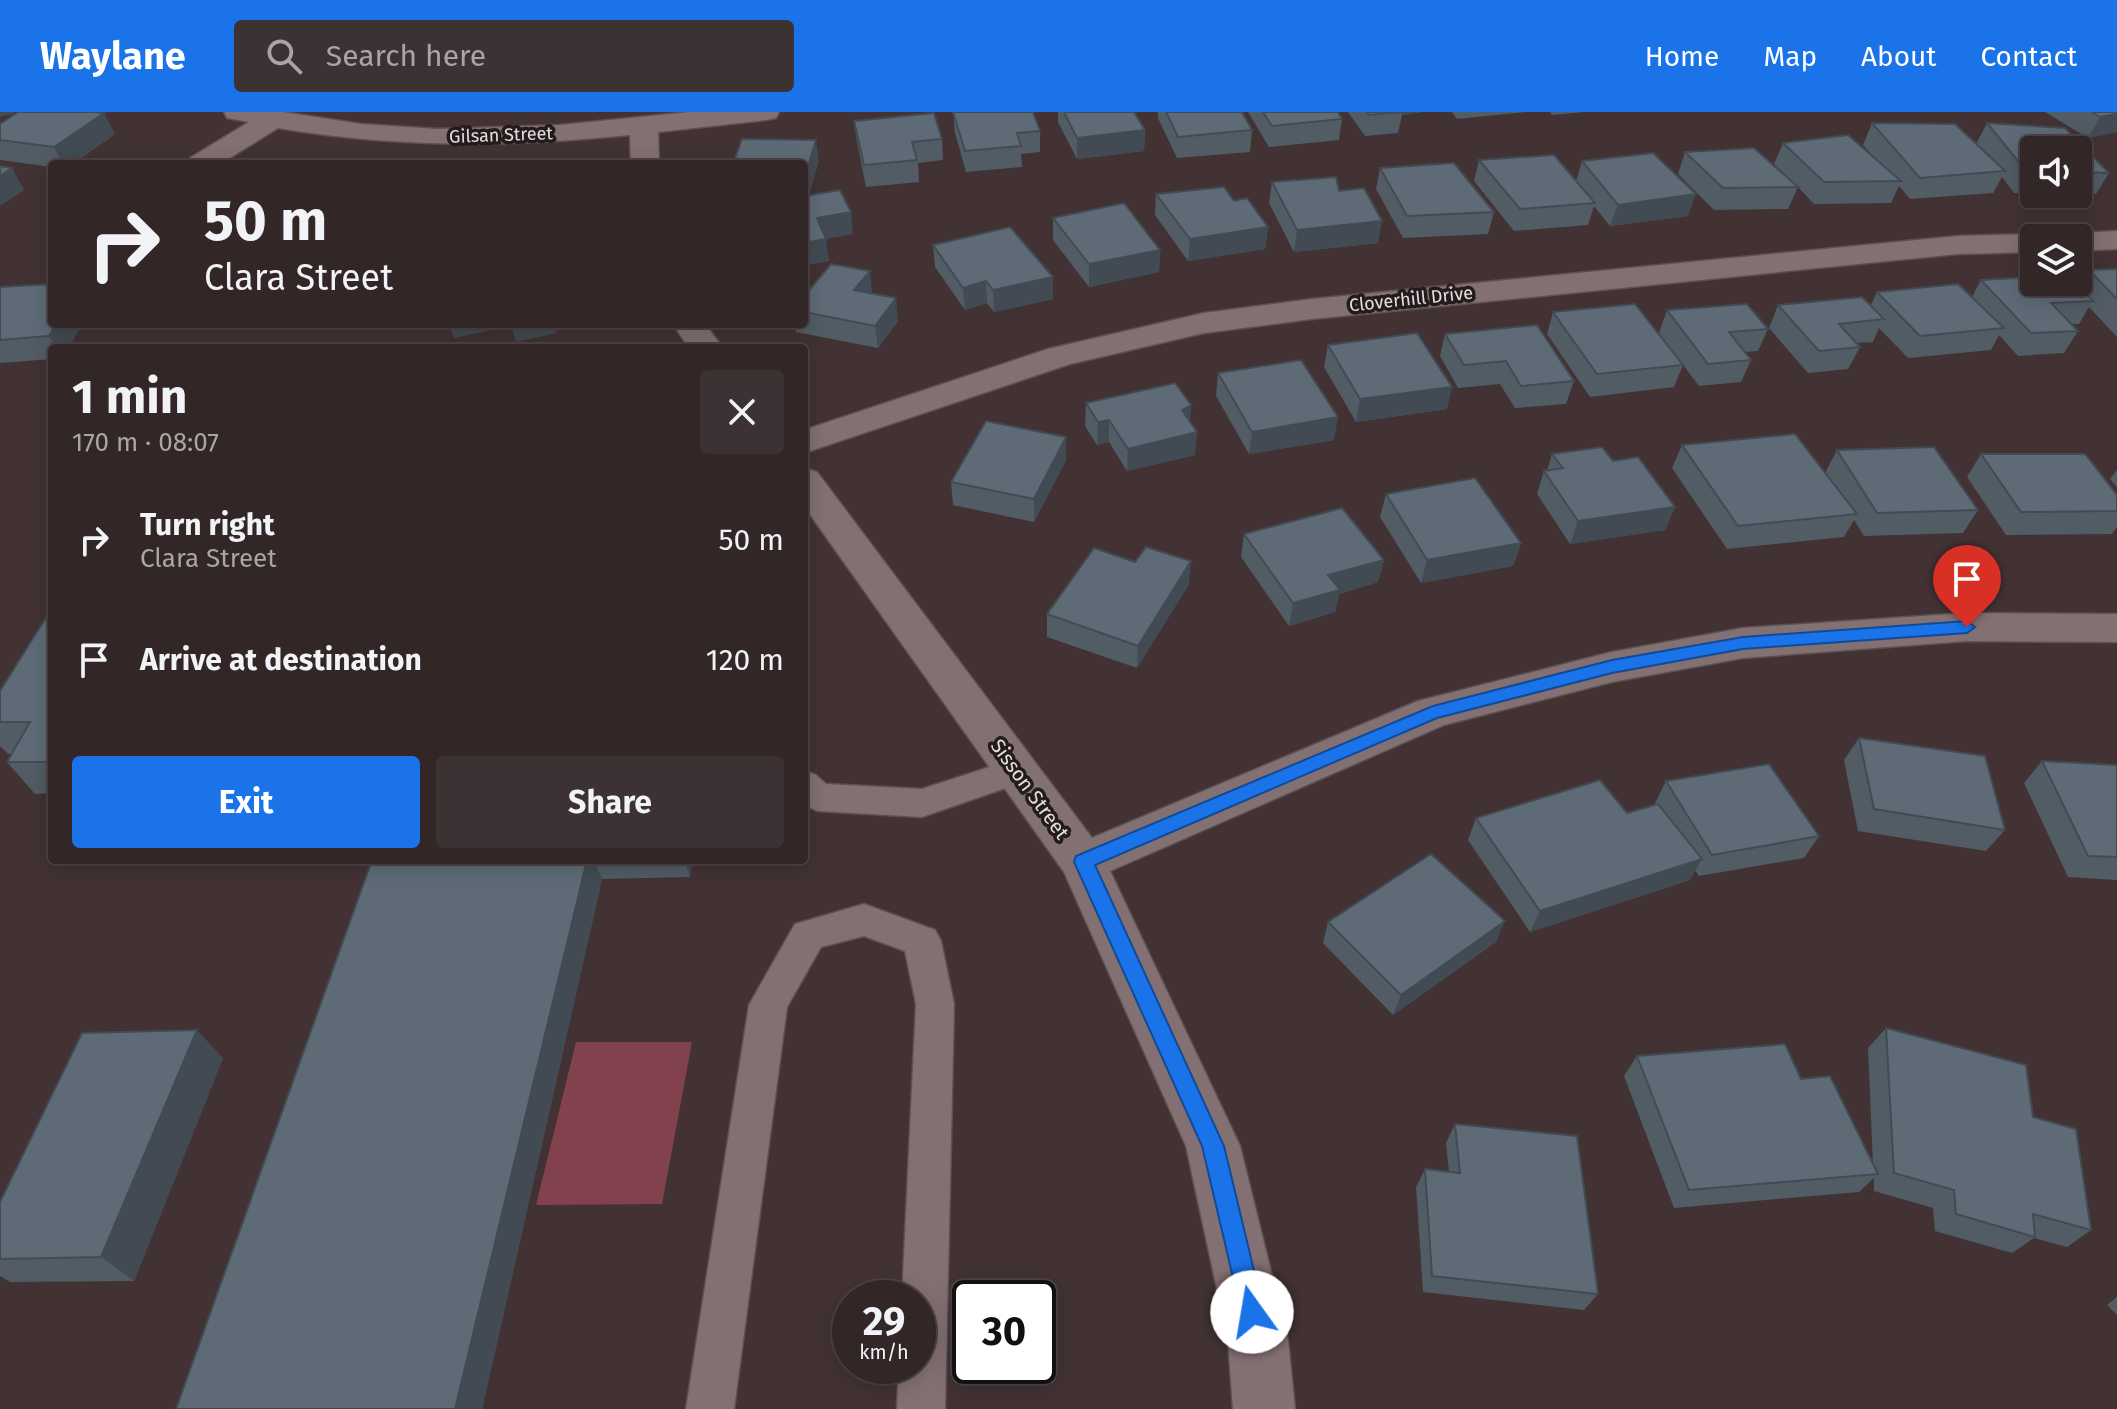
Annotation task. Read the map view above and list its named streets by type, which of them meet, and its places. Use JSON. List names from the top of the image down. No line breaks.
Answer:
{"streets":{"street":["Gilsan Street","Cloverhill Drive","Sisson Street"]},"page":{"header":"Waylane","search":"Search here","nav":["Home","Map","About","Contact"],"turn":["50 m","Clara Street"],"heading":["1 min","170 m · 08:07"],"list":[{"name":"Turn right","note":"Clara Street","value":"50 m"},{"name":"Arrive at destination","value":"120 m"}],"buttons":["Exit","Share"],"speed":"29 km/h","limit":"30"}}
